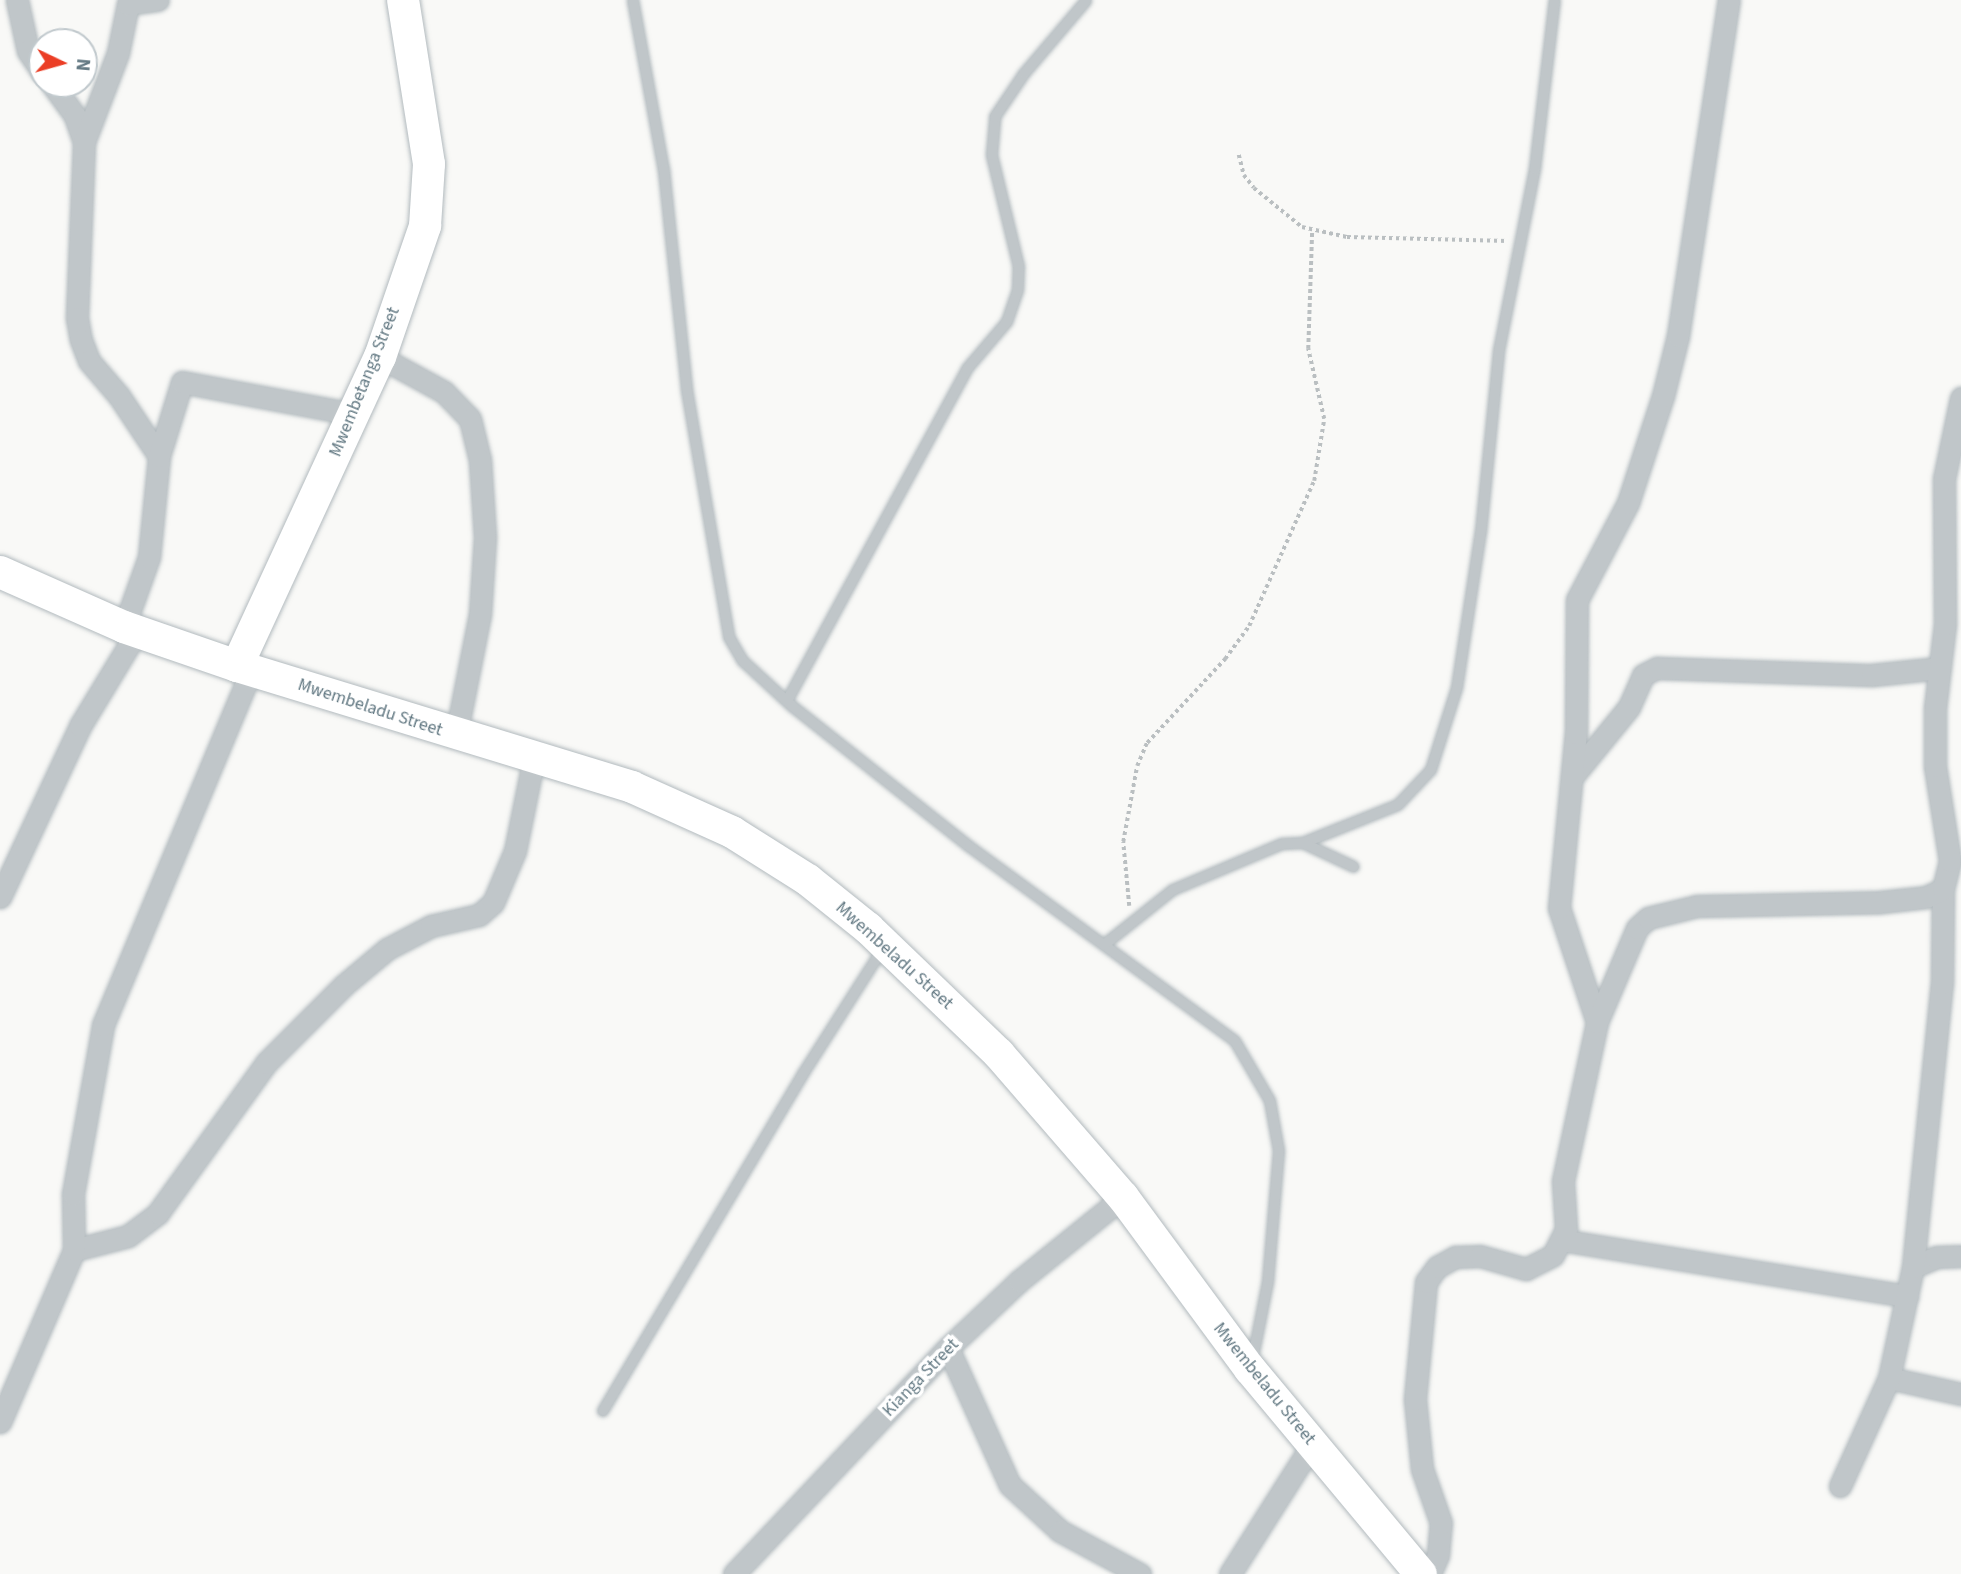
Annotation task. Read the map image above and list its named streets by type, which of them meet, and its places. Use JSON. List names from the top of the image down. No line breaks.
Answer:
{"streets":{"street":["Mwembetanga Street","Mwembeladu Street","Kianga Street"]},"crossings":[["Mwembetanga Street","Mwembeladu Street"],["Mwembeladu Street","Kianga Street"]],"north":"right"}
